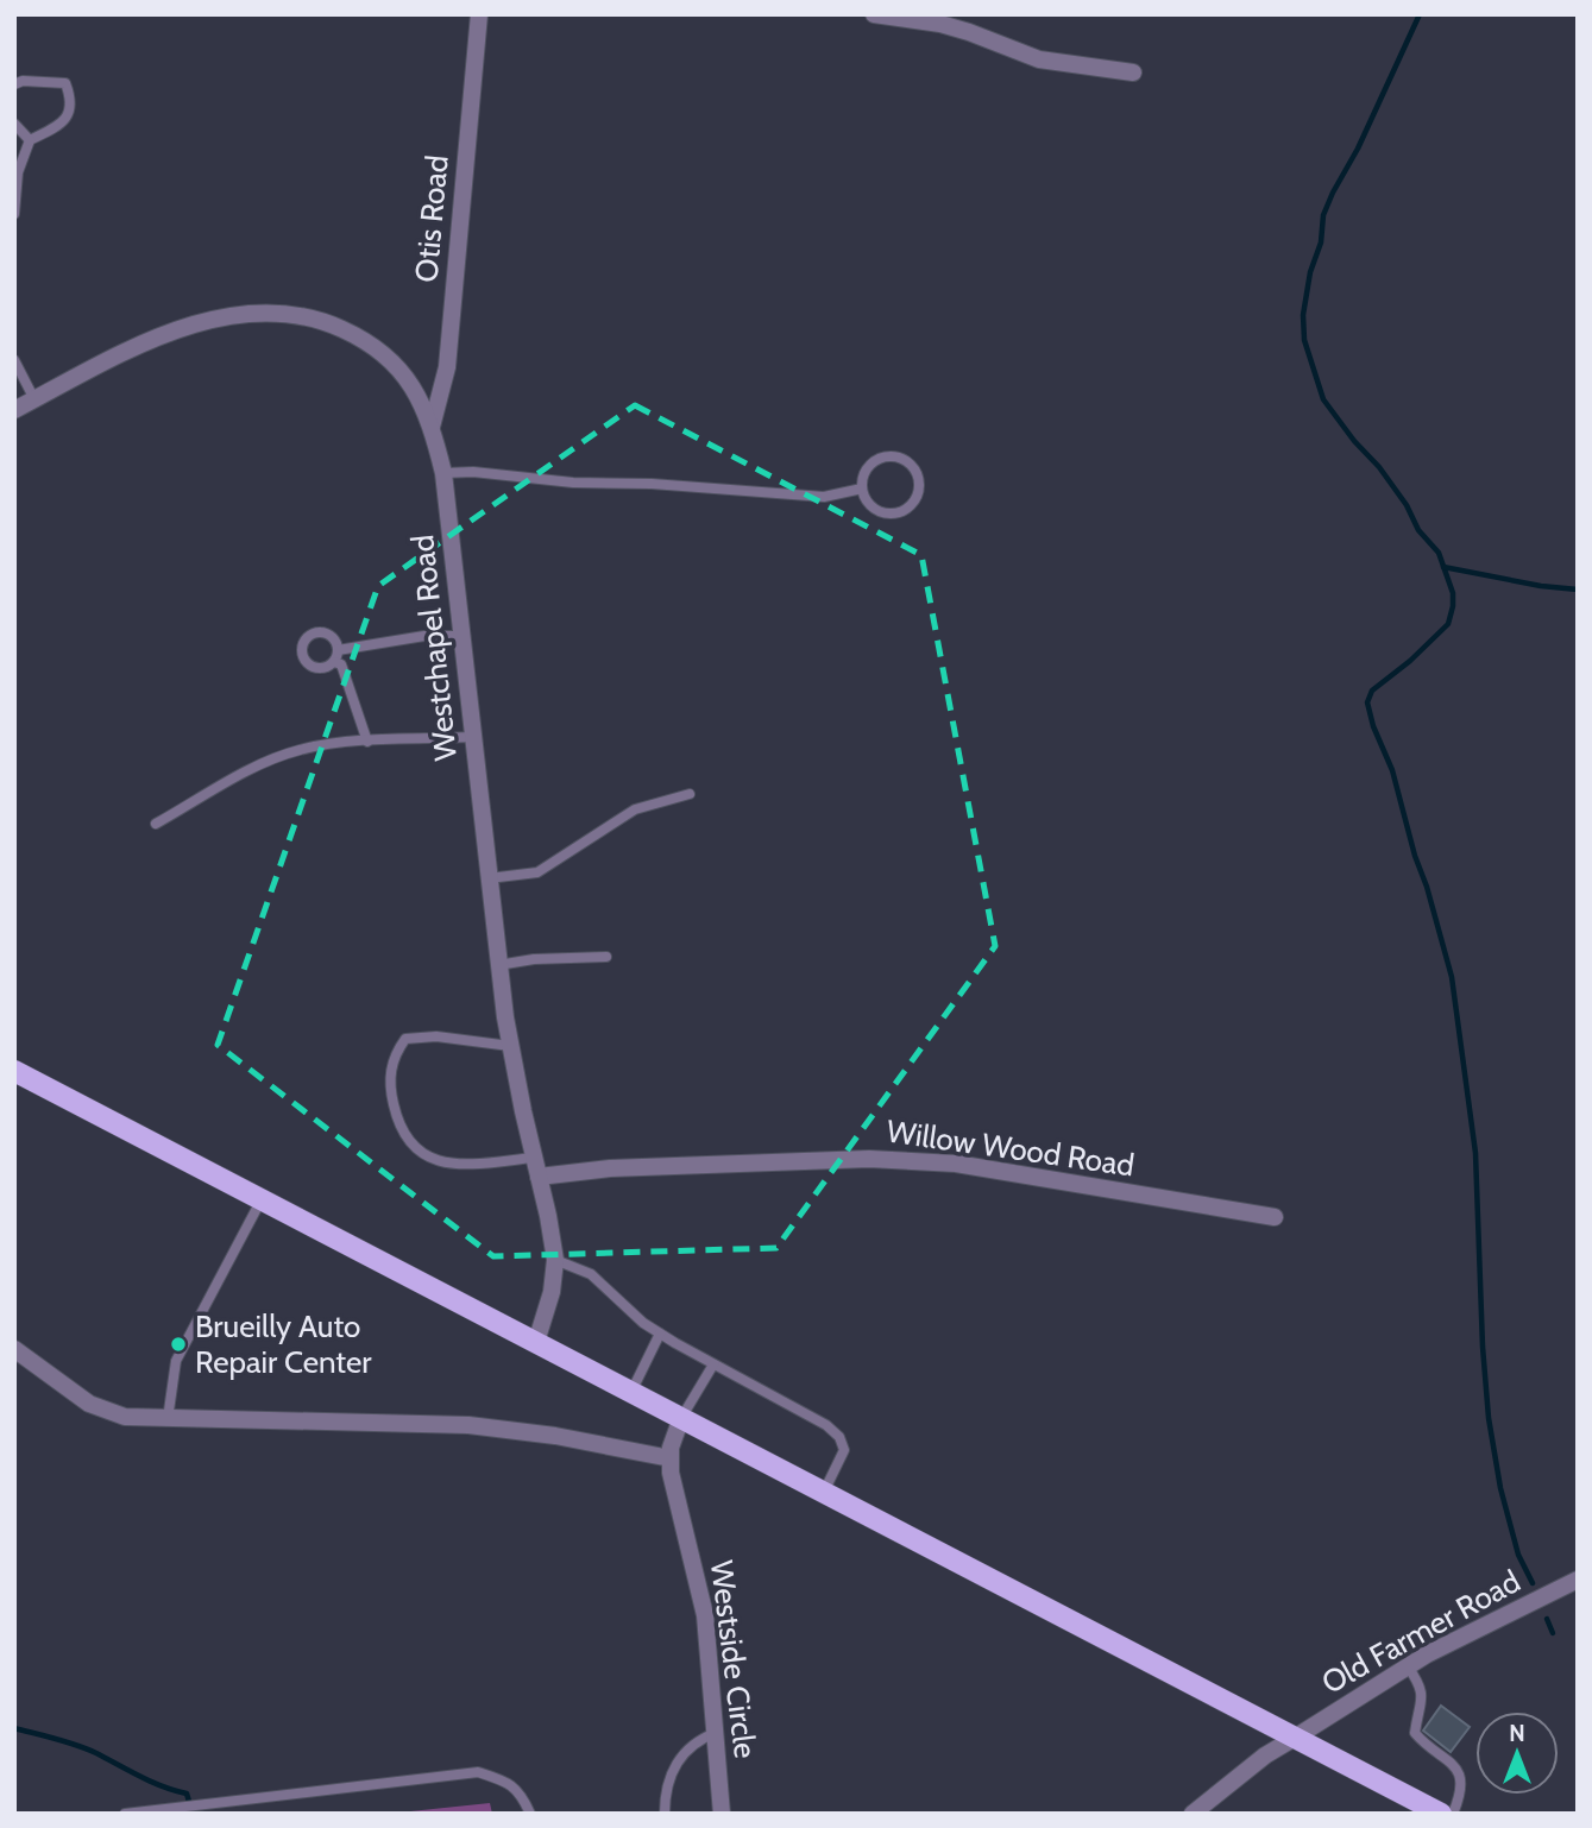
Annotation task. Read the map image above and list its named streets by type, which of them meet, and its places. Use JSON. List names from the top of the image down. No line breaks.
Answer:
{"streets":{"street":["Otis Road","Westchapel Road","Willow Wood Road","Old Farmer Road","Westside Circle"]},"crossings":[["Otis Road","Westchapel Road"],["Westchapel Road","Willow Wood Road"]],"places":["Brueilly Auto Repair Center"],"north":"top"}
